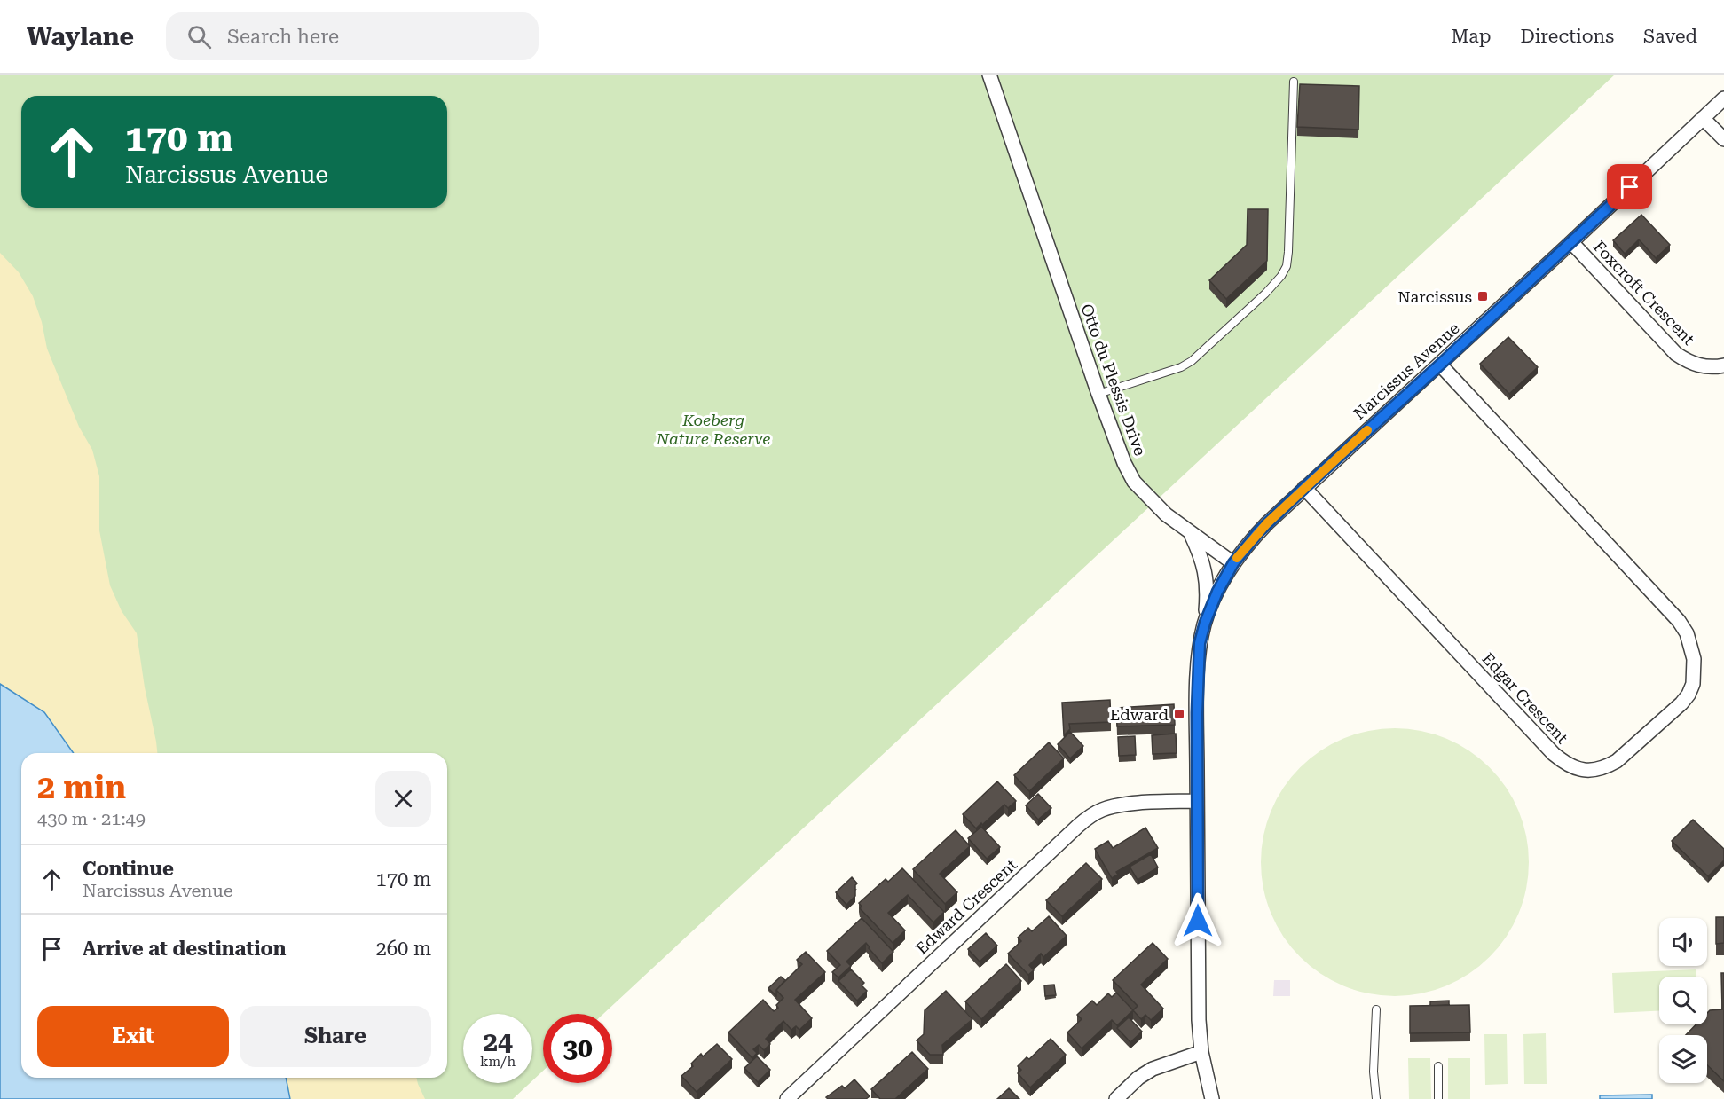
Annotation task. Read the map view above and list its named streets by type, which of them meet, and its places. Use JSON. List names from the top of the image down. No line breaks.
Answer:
{"streets":{"street":["Foxcroft Crescent","Narcissus Avenue","Otto du Plessis Drive","Edgar Crescent","Edward Crescent"]},"crossings":[["Foxcroft Crescent","Narcissus Avenue"],["Narcissus Avenue","Otto du Plessis Drive"],["Narcissus Avenue","Edgar Crescent"]],"parks":["Koeberg Nature Reserve"],"places":{"transit":["Narcissus","Edward"]},"page":{"header":"Waylane","search":"Search here","nav":["Map","Directions","Saved"],"turn":["170 m","Narcissus Avenue"],"heading":["2 min","430 m · 21:49"],"list":[{"name":"Continue","note":"Narcissus Avenue","value":"170 m"},{"name":"Arrive at destination","value":"260 m"}],"buttons":["Exit","Share"],"speed":"24 km/h","limit":"30"}}
